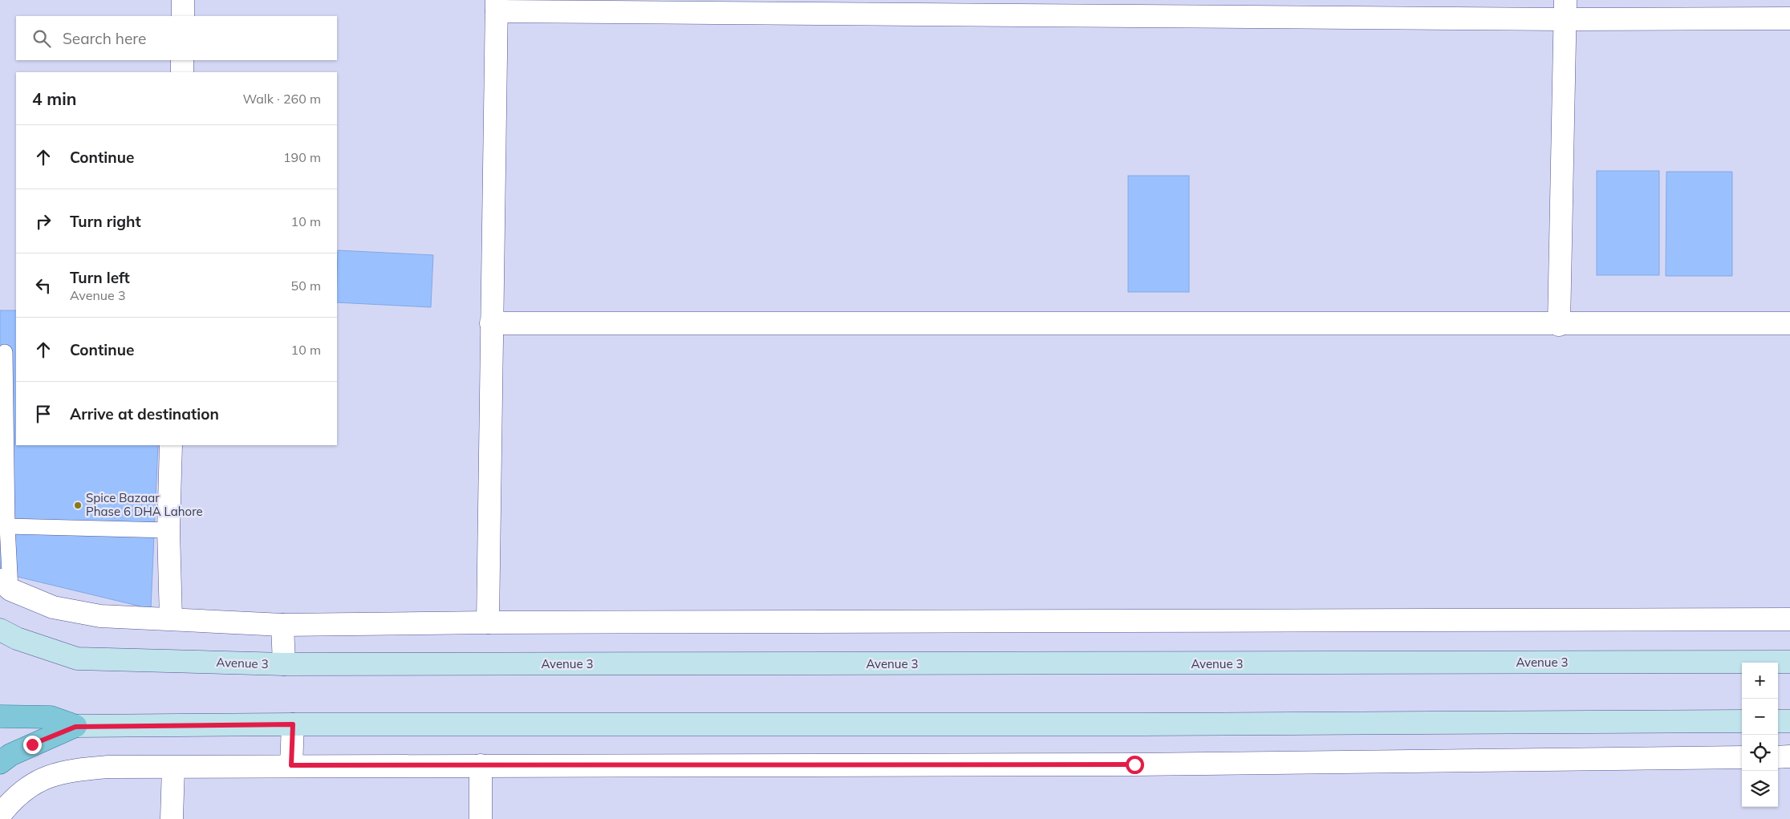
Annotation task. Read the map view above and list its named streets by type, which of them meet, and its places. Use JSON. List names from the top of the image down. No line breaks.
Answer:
{"streets":{"main road":["Avenue 3"]},"places":["Spice Bazaar Phase 6 DHA Lahore"],"page":{"search":"Search here","heading":["4 min","Walk · 260 m"],"list":[["Continue","190 m"],["Turn right","10 m"],["Turn left","Avenue 3","50 m"],["Continue","10 m"],"Arrive at destination"],"map_buttons":["+","−"]}}
